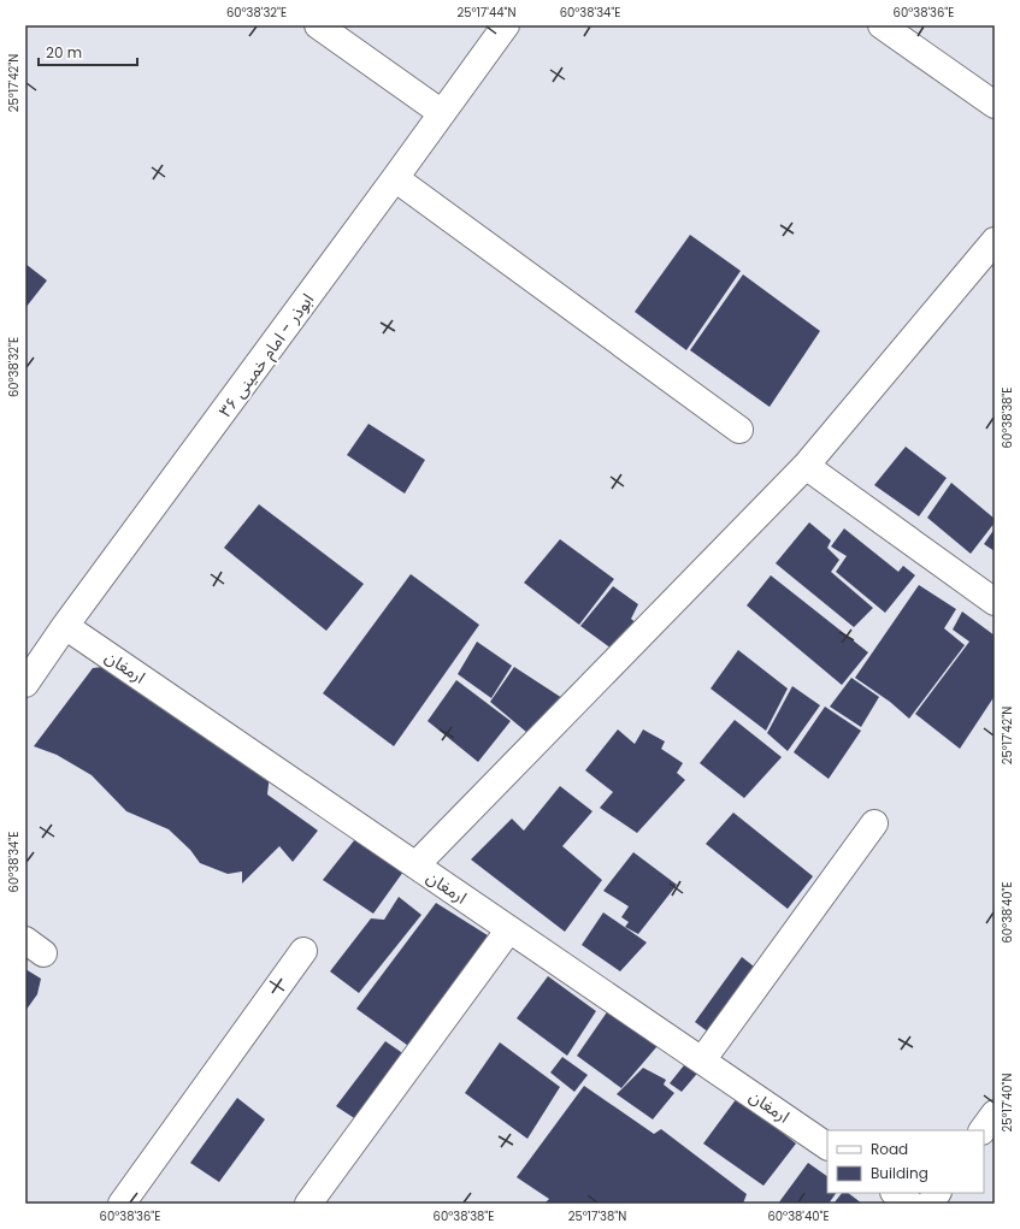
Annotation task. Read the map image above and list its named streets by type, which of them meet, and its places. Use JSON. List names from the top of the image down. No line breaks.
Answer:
{"streets":{"street":["ابوذر - امام خمینی ۳۶","ارمغان"]},"crossings":[["ابوذر - امام خمینی ۳۶","ارمغان"]],"legend":["Road","Building"],"scale_bar":"20 m","coordinates":["60°38'32\"E","25°17'44\"N","60°38'34\"E","60°38'36\"E","25°17'42\"N","60°38'38\"E","60°38'40\"E","25°17'40\"N","25°17'38\"N"]}
